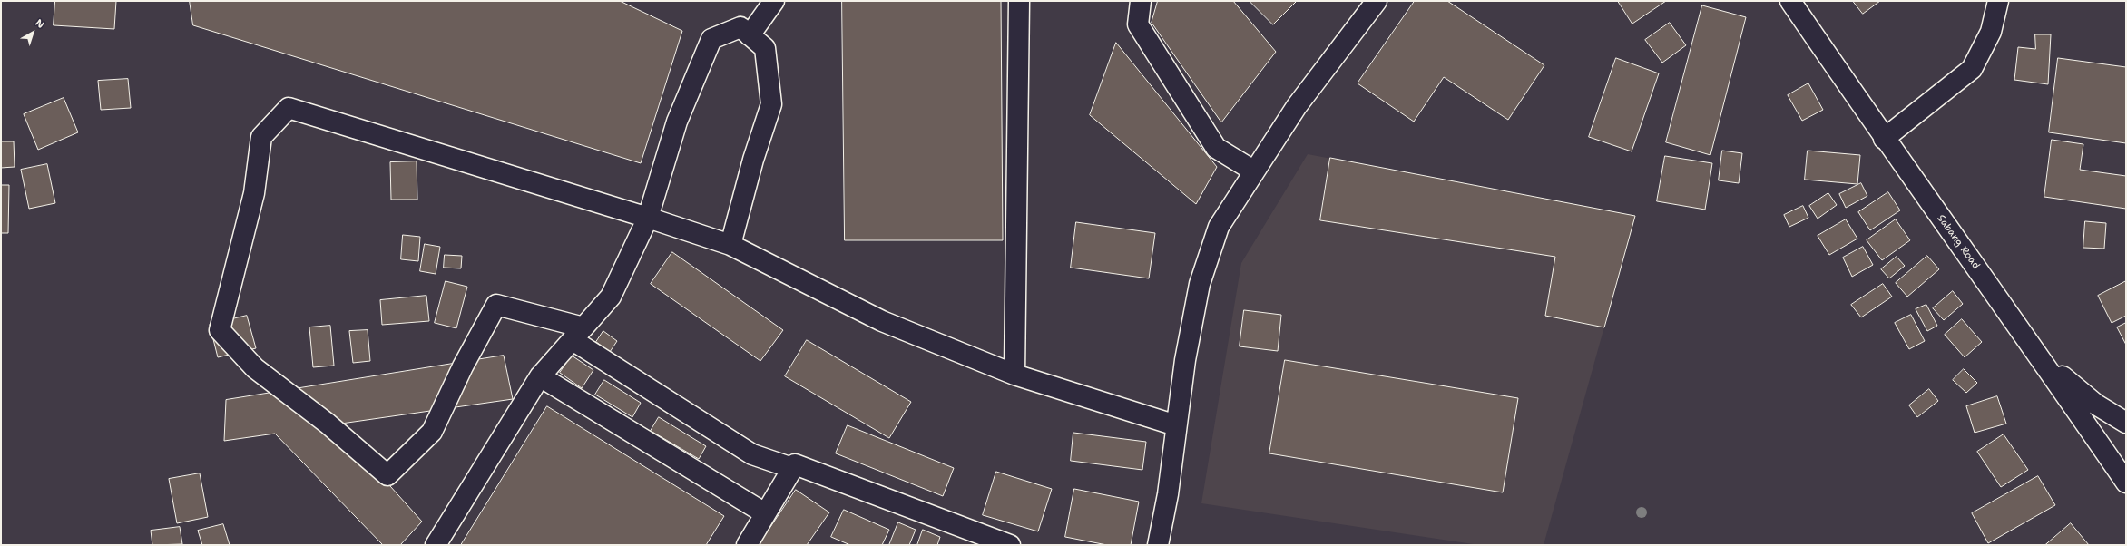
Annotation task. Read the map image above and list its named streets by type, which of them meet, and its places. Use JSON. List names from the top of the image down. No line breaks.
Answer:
{"streets":{"street":["Sabang Road"]},"north":"top right"}
